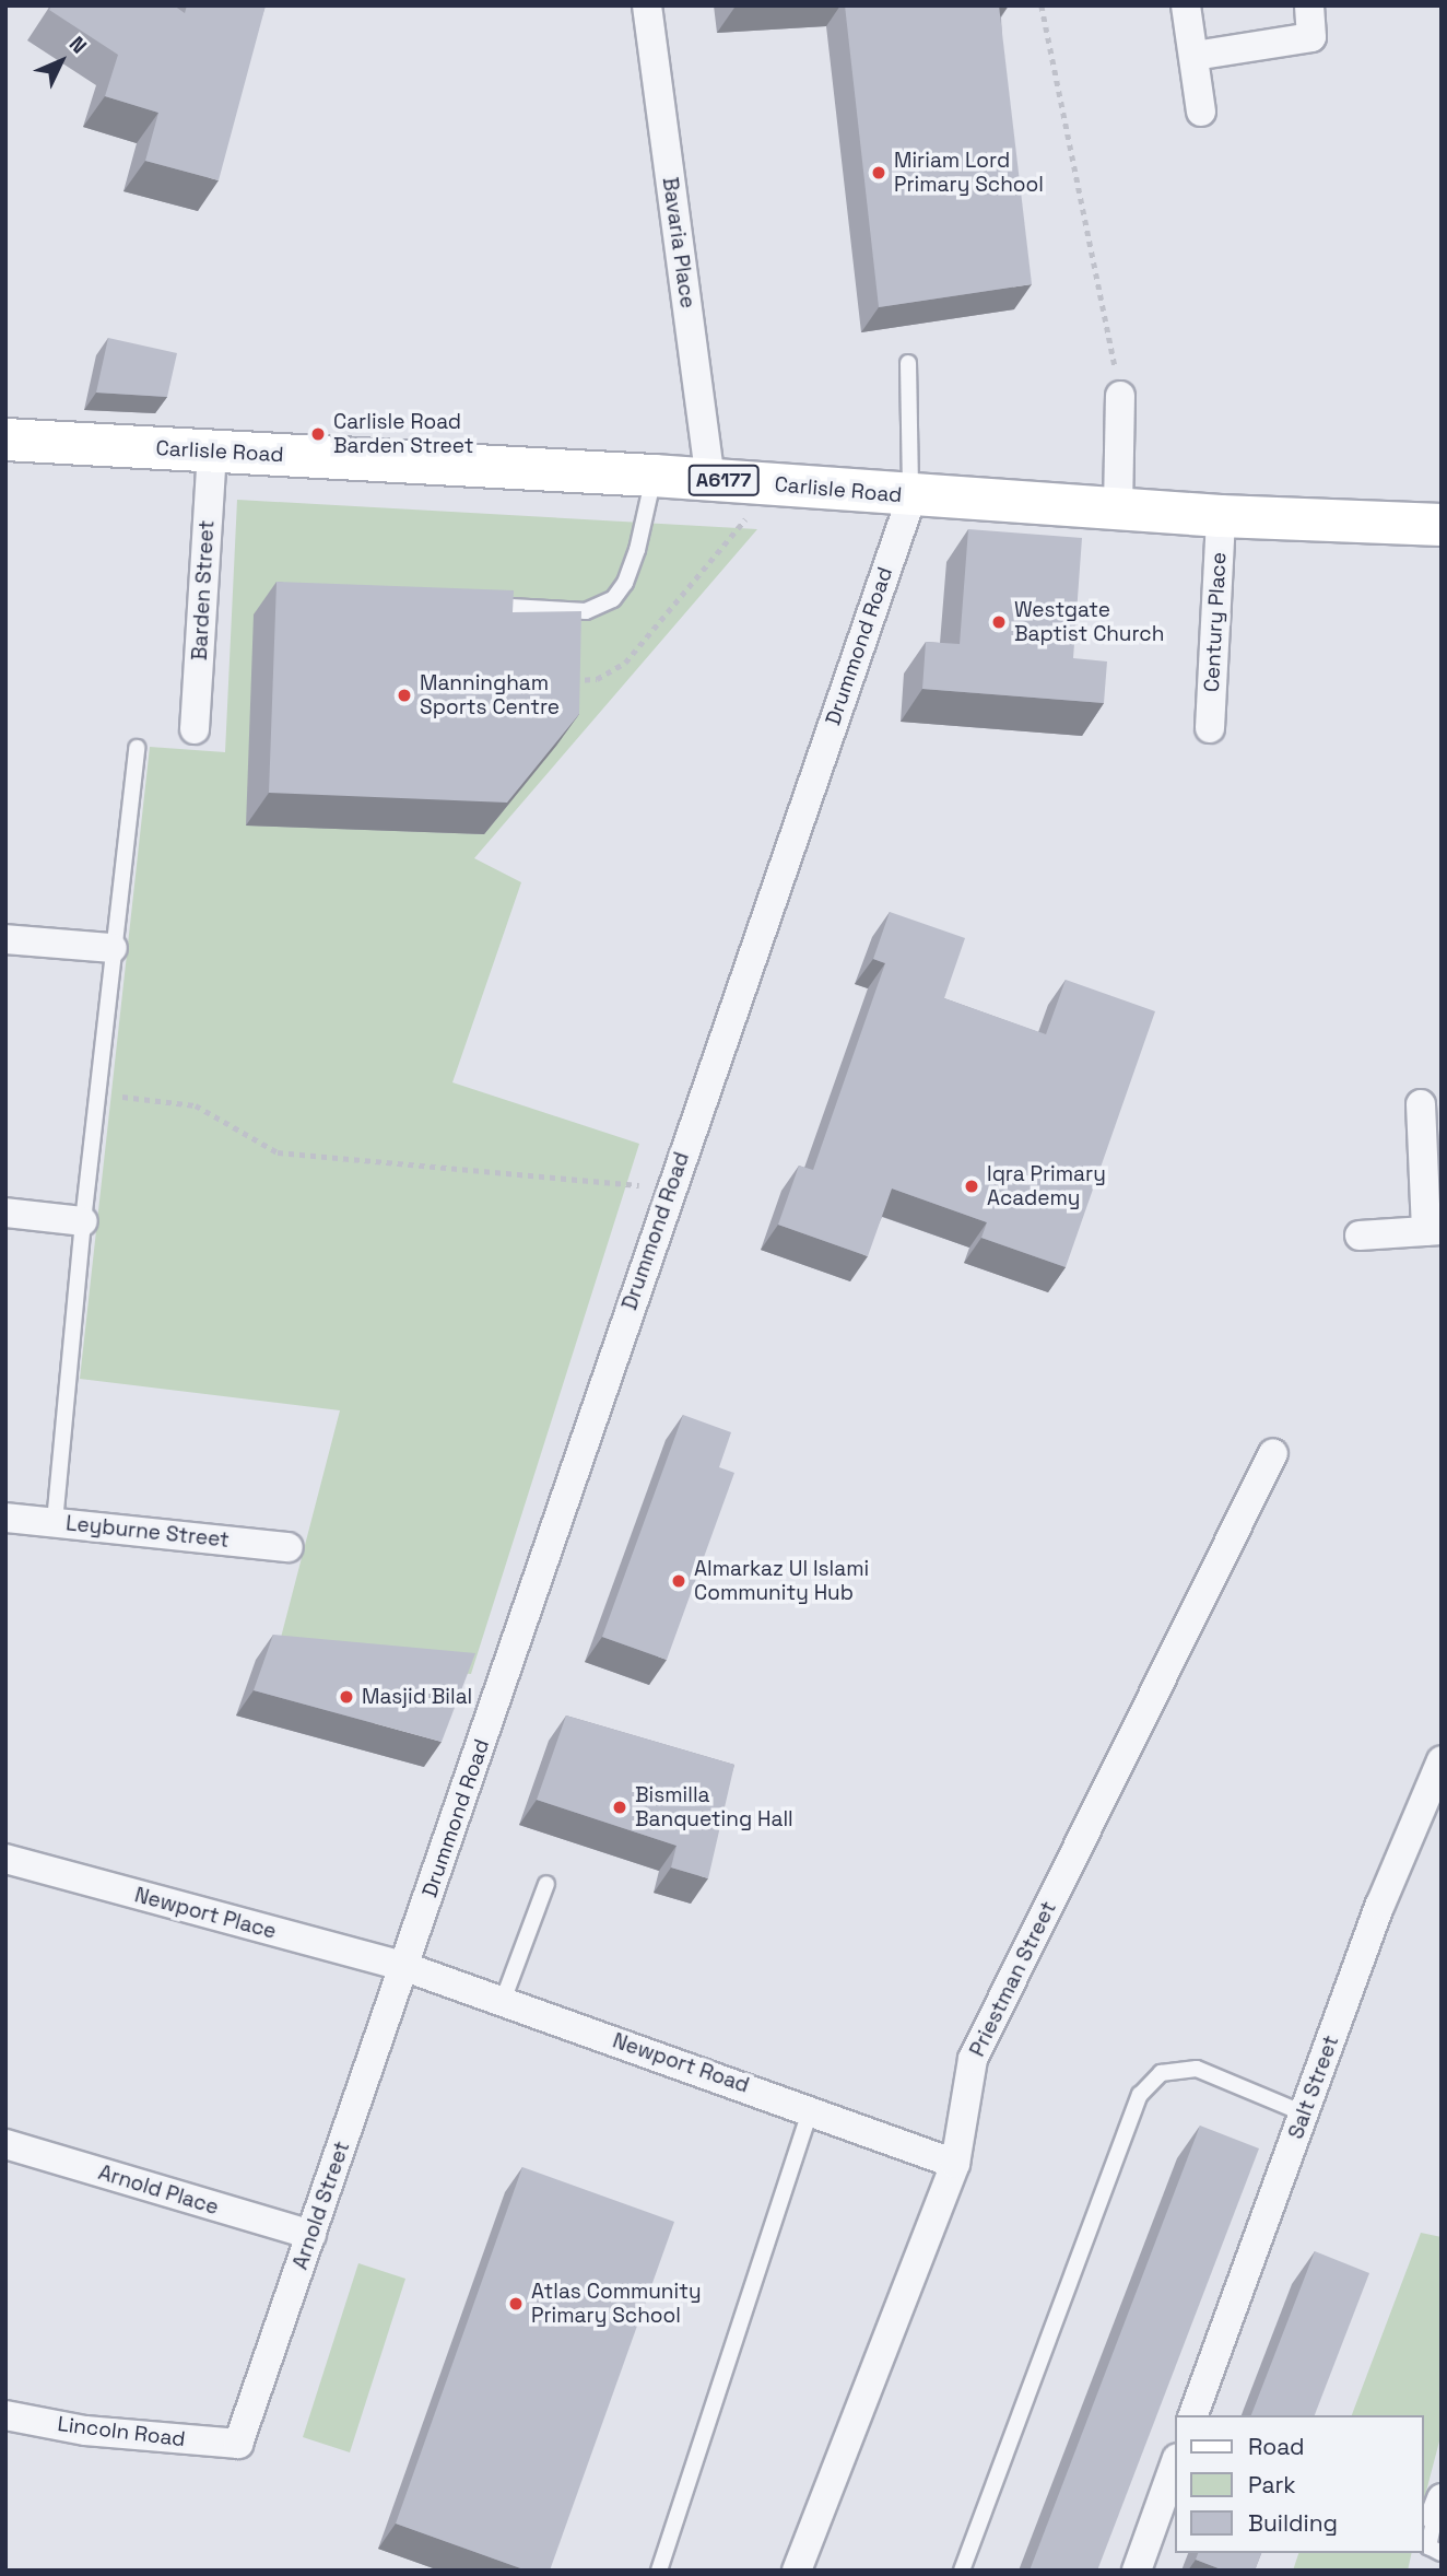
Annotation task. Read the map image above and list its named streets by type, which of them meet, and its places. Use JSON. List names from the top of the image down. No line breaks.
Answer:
{"streets":{"main road":["Carlisle Road","A6177"],"street":["Bavaria Place","Barden Street","Century Place","Drummond Road","Leyburne Street","Newport Place","Priestman Street","Newport Road","Salt Street","Arnold Place","Arnold Street","Lincoln Road"]},"crossings":[["Bavaria Place","Carlisle Road"],["Carlisle Road","Barden Street"],["Carlisle Road","Century Place"],["Carlisle Road","Drummond Road"],["Drummond Road","Newport Place"],["Drummond Road","Newport Road"],["Drummond Road","Arnold Street"],["Newport Place","Newport Road"],["Newport Place","Arnold Street"],["Priestman Street","Newport Road"],["Newport Road","Arnold Street"],["Arnold Place","Arnold Street"],["Arnold Street","Lincoln Road"]],"places":["Miriam Lord Primary School","Carlisle Road Barden Street","Westgate Baptist Church","Manningham Sports Centre","Iqra Primary Academy","Almarkaz Ul Islami Community Hub","Masjid Bilal","Bismilla Banqueting Hall","Atlas Community Primary School"],"legend":["Road","Park","Building"],"north":"top right"}
